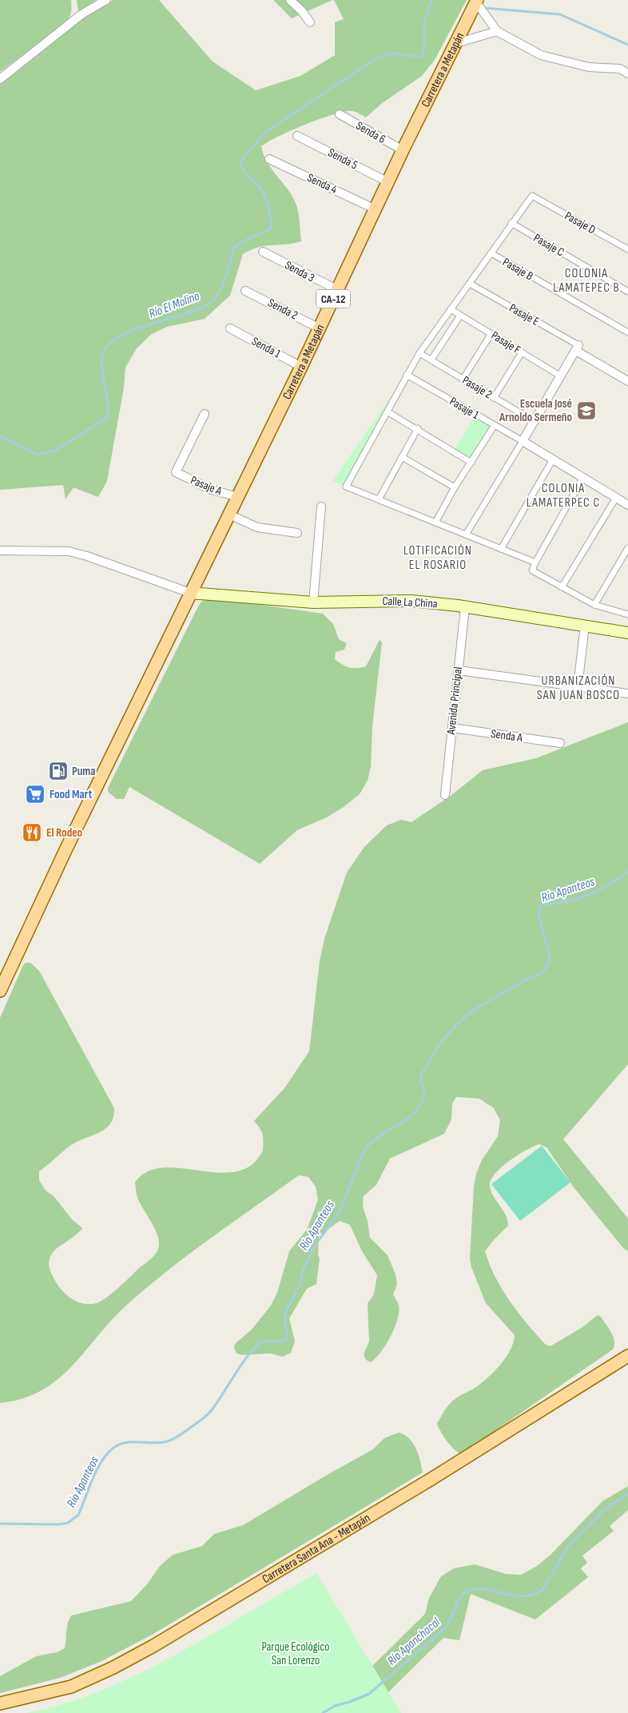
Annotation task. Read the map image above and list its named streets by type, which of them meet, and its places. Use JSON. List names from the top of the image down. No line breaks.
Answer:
{"streets":{"main road":["Carretera a Metapán","CA-12","Calle La China","Carretera Santa Ana - Metapán"],"street":["Senda 6","Senda 5","Senda 4","Pasaje D","Pasaje C","Pasaje B","Senda 3","Senda 2","Pasaje E","Pasaje F","Senda 1","Pasaje 2","Pasaje 1","Pasaje A","Avenida Principal","Senda A"]},"crossings":[["Carretera a Metapán","Senda 6"],["Carretera a Metapán","Senda 5"],["Carretera a Metapán","Senda 4"],["Carretera a Metapán","Senda 3"],["Carretera a Metapán","CA-12"],["Carretera a Metapán","Senda 2"],["Carretera a Metapán","Senda 1"],["Carretera a Metapán","Pasaje A"],["Carretera a Metapán","Calle La China"],["Pasaje D","Pasaje C"],["CA-12","Calle La China"],["Calle La China","Avenida Principal"],["Avenida Principal","Senda A"]],"districts":["COLONIA LAMATEPEC B","COLONIA LAMATERPEC C","LOTIFICACIÓN EL ROSARIO","URBANIZACIÓN SAN JUAN BOSCO"],"water":["Río El Molino","Río Apanteos","Río Apanchacal"],"parks":["Parque Ecológico San Lorenzo"],"places":{"school or university":["Escuela José Arnoldo Sermeño"],"fuel station":["Puma"],"supermarket":["Food Mart"],"restaurant":["El Rodeo"]}}
